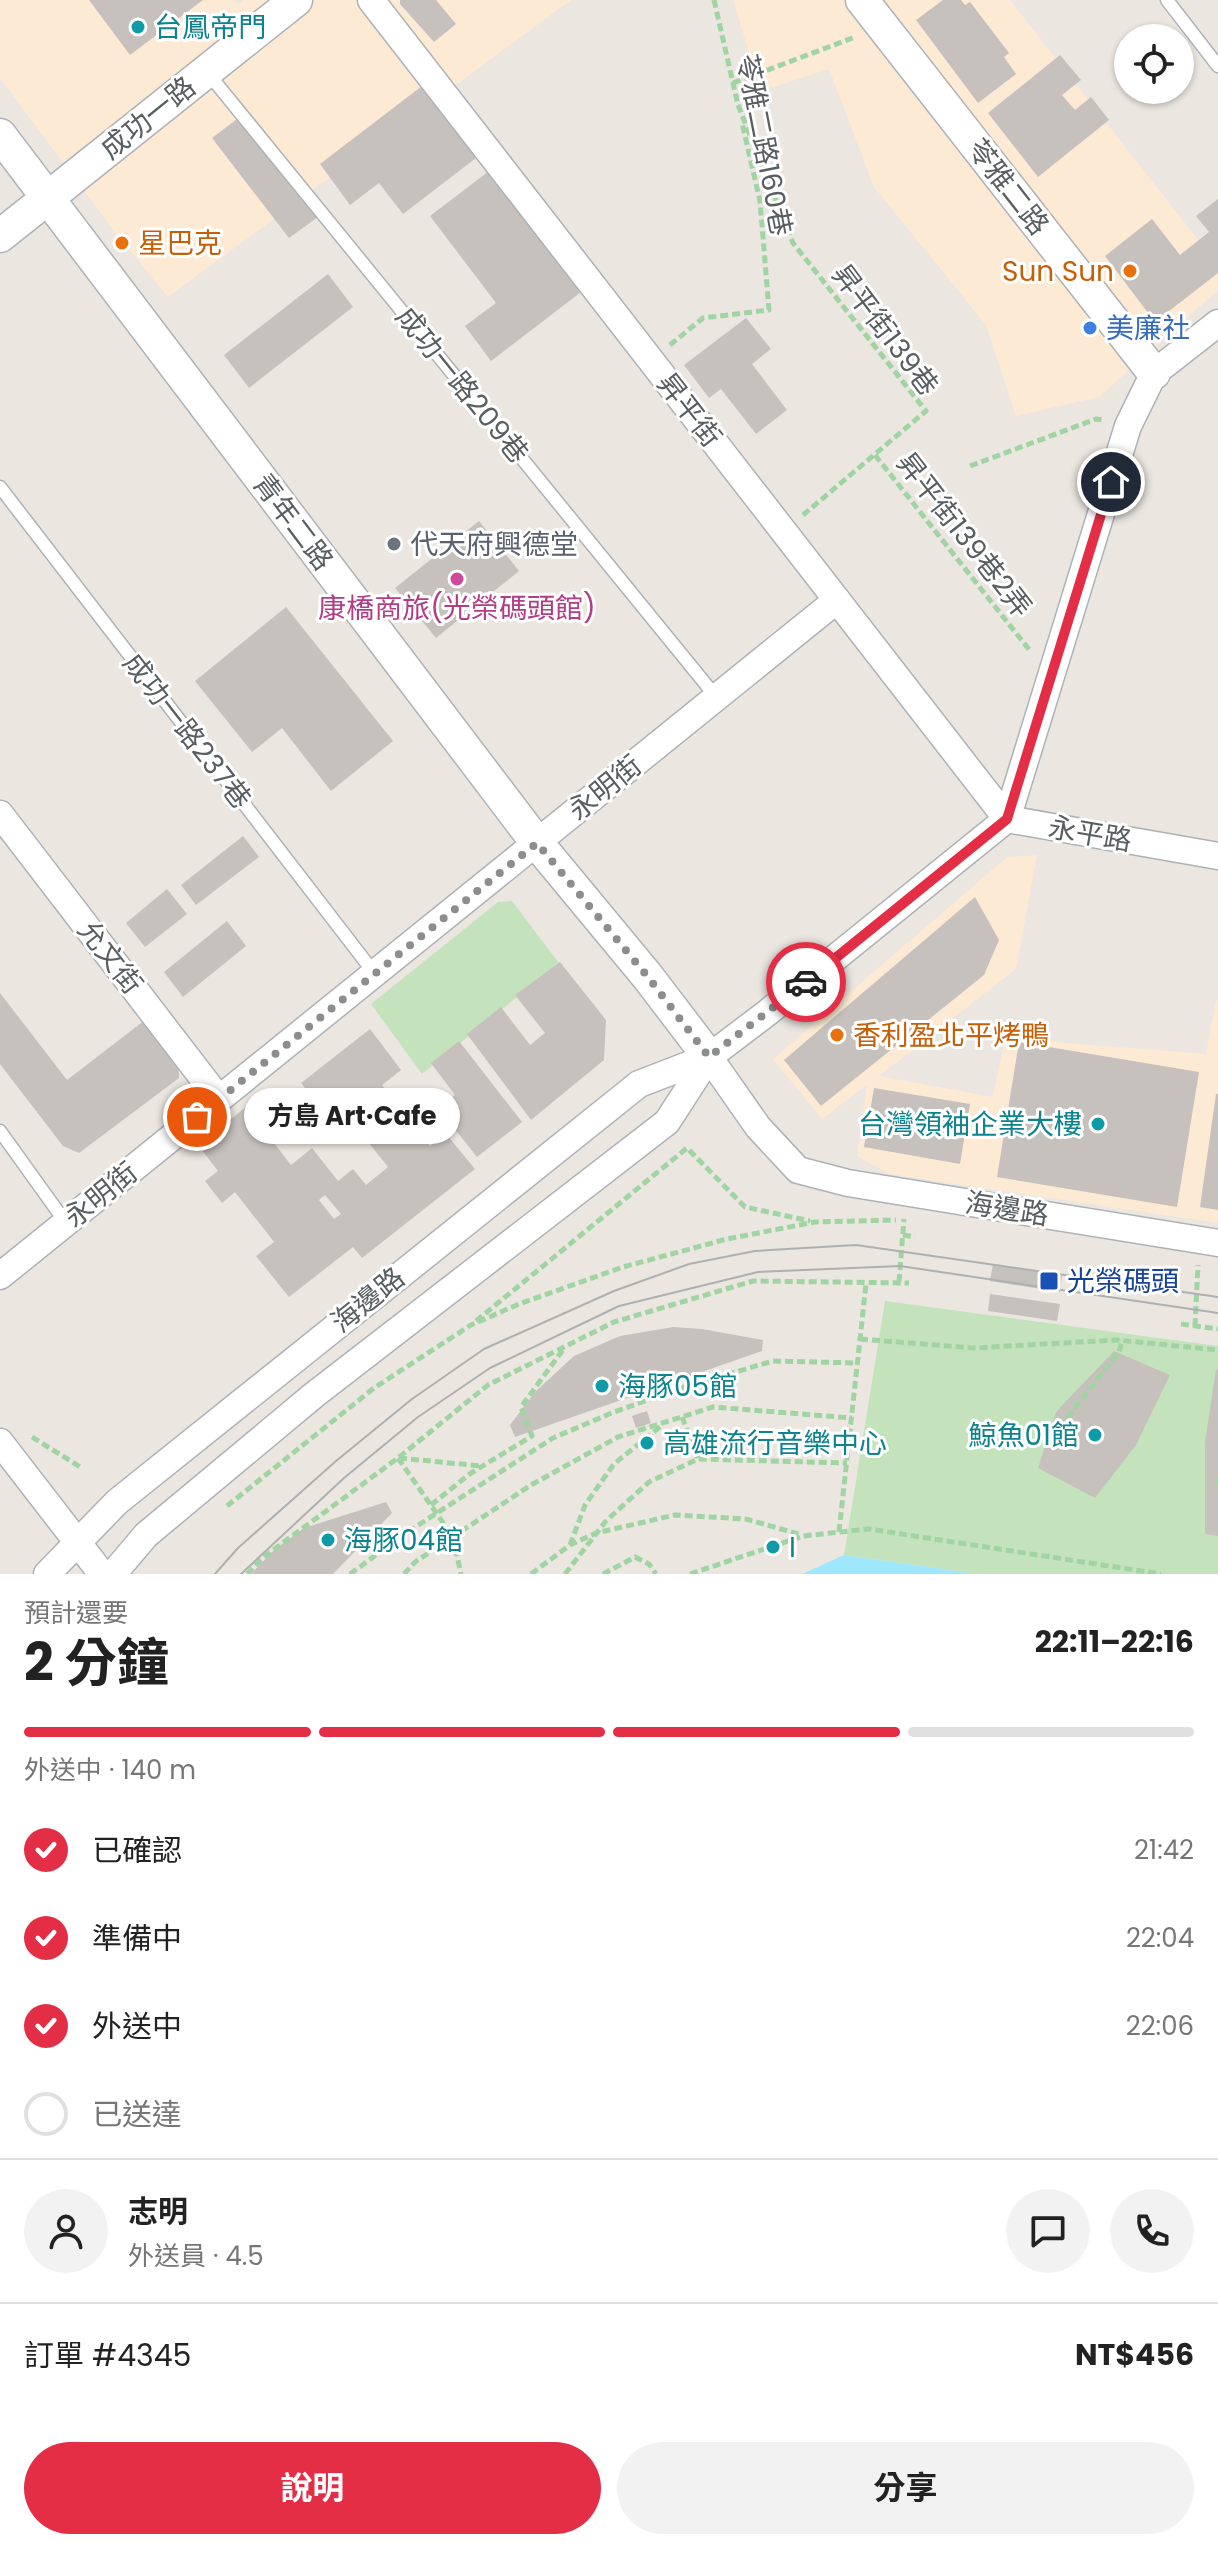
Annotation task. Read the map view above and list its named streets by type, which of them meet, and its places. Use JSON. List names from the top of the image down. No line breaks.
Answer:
{"streets":{"street":["成功一路","苓雅二路","昇平街","青年二路","永明街","永平路","允文街","海邊路"],"lane":["成功一路209巷","成功一路237巷"],"path":["苓雅二路160巷","昇平街139巷","昇平街139巷2弄"]},"crossings":[["成功一路","成功一路209巷"],["成功一路","青年二路"],["苓雅二路160巷","昇平街139巷"],["苓雅二路160巷","昇平街"],["昇平街139巷","昇平街"],["昇平街139巷","昇平街139巷2弄"],["成功一路209巷","永明街"],["昇平街","永明街"],["昇平街","永平路"],["青年二路","永明街"],["青年二路","海邊路"],["成功一路237巷","永明街"],["永明街","允文街"]],"places":{"other":["台鳳帝門","星巴克","Sun Sun","美廉社","代天府興德堂","康橋商旅(光榮碼頭館)","香利盈北平烤鴨","方島 Art·Cafe","台灣領袖企業大樓","海豚05館","鯨魚01館","高雄流行音樂中心","海豚04館","I"],"transit":["光榮碼頭"]},"page":{"bubble":"方島 Art·Cafe","heading":["2 分鐘","預計還要","22:11–22:16"],"panel":["志明","外送員 · 4.5","訂單 #4345","NT$456"],"bar":"外送中 · 140 m","list":[["已確認","21:42"],["準備中","22:04"],["外送中","22:06"],"已送達"],"buttons":["說明","分享"]}}
